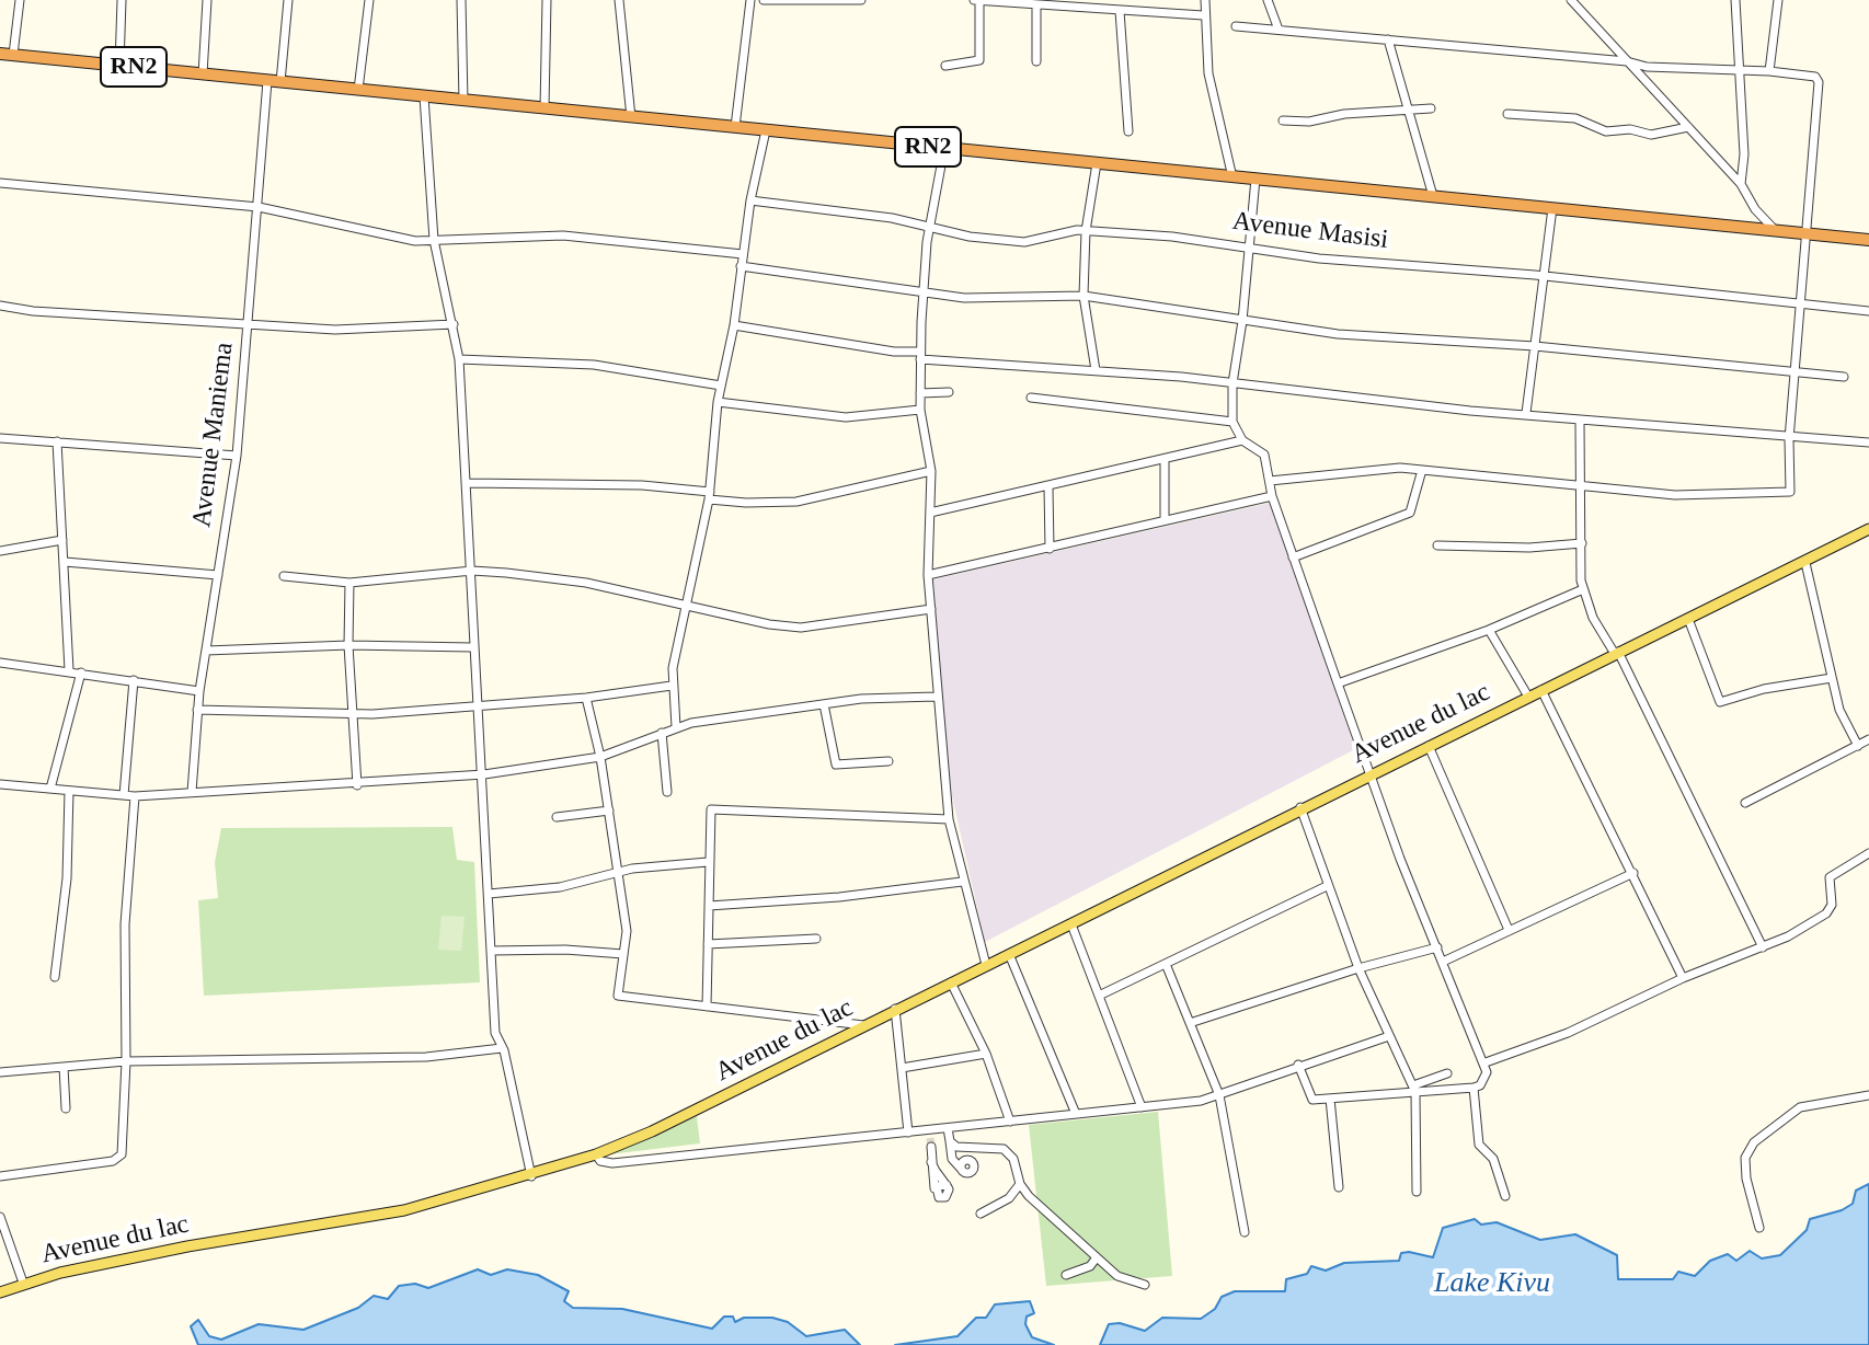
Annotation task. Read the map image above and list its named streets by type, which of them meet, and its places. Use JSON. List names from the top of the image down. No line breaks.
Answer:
{"streets":{"highway":["RN2"],"main road":["Avenue du lac"],"street":["Avenue Masisi","Avenue Maniema"]},"crossings":[["RN2","Avenue Maniema"]],"water":["Lake Kivu"]}
